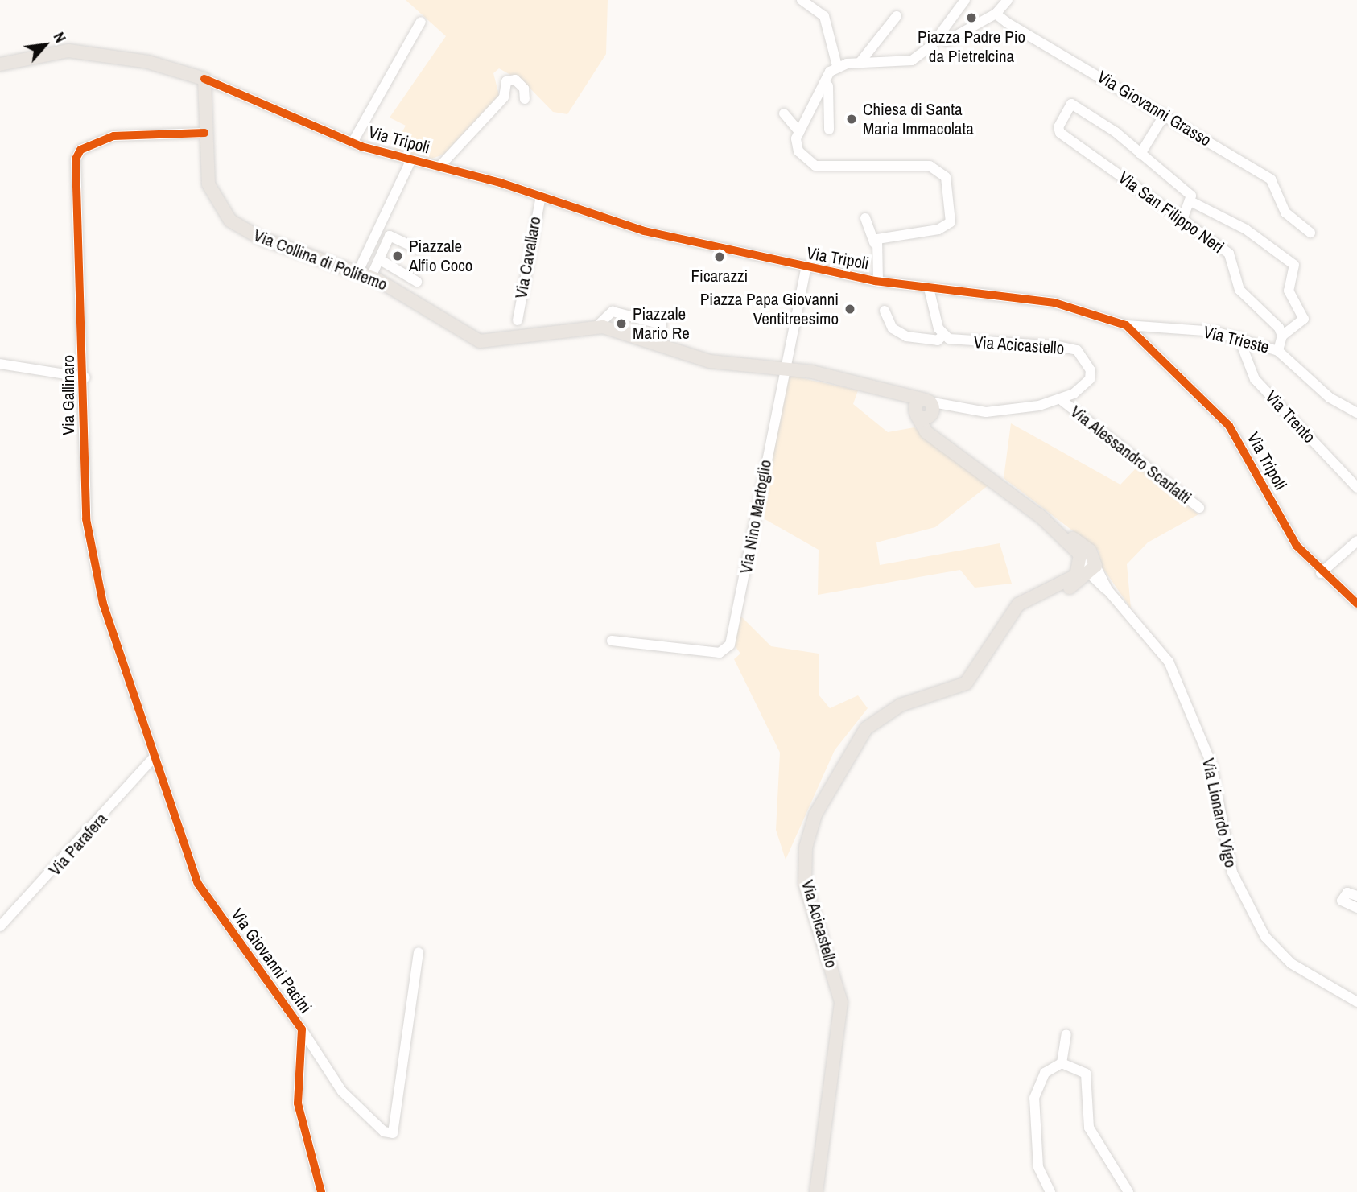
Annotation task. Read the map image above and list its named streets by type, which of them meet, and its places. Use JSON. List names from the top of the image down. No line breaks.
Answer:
{"streets":{"main road":["Via Tripoli","Via Collina di Polifemo","Via Acicastello"],"street":["Via Giovanni Grasso","Via San Filippo Neri","Via Cavallaro","Via Trieste","Via Gallinaro","Via Trento","Via Alessandro Scarlatti","Via Nino Martoglio","Via Lionardo Vigo","Via Parafera","Via Giovanni Pacini"]},"crossings":[["Via Tripoli","Via Cavallaro"],["Via Tripoli","Via Trieste"],["Via Tripoli","Via Nino Martoglio"],["Via Collina di Polifemo","Via Acicastello"],["Via Collina di Polifemo","Via Gallinaro"],["Via Collina di Polifemo","Via Nino Martoglio"],["Via Trieste","Via Trento"],["Via Acicastello","Via Alessandro Scarlatti"],["Via Gallinaro","Via Parafera"],["Via Gallinaro","Via Giovanni Pacini"],["Via Parafera","Via Giovanni Pacini"]],"places":["Piazza Padre Pio da Pietrelcina","Chiesa di Santa Maria Immacolata","Piazzale Alfio Coco","Ficarazzi","Piazza Papa Giovanni Ventitreesimo","Piazzale Mario Re"],"north":"top right"}
